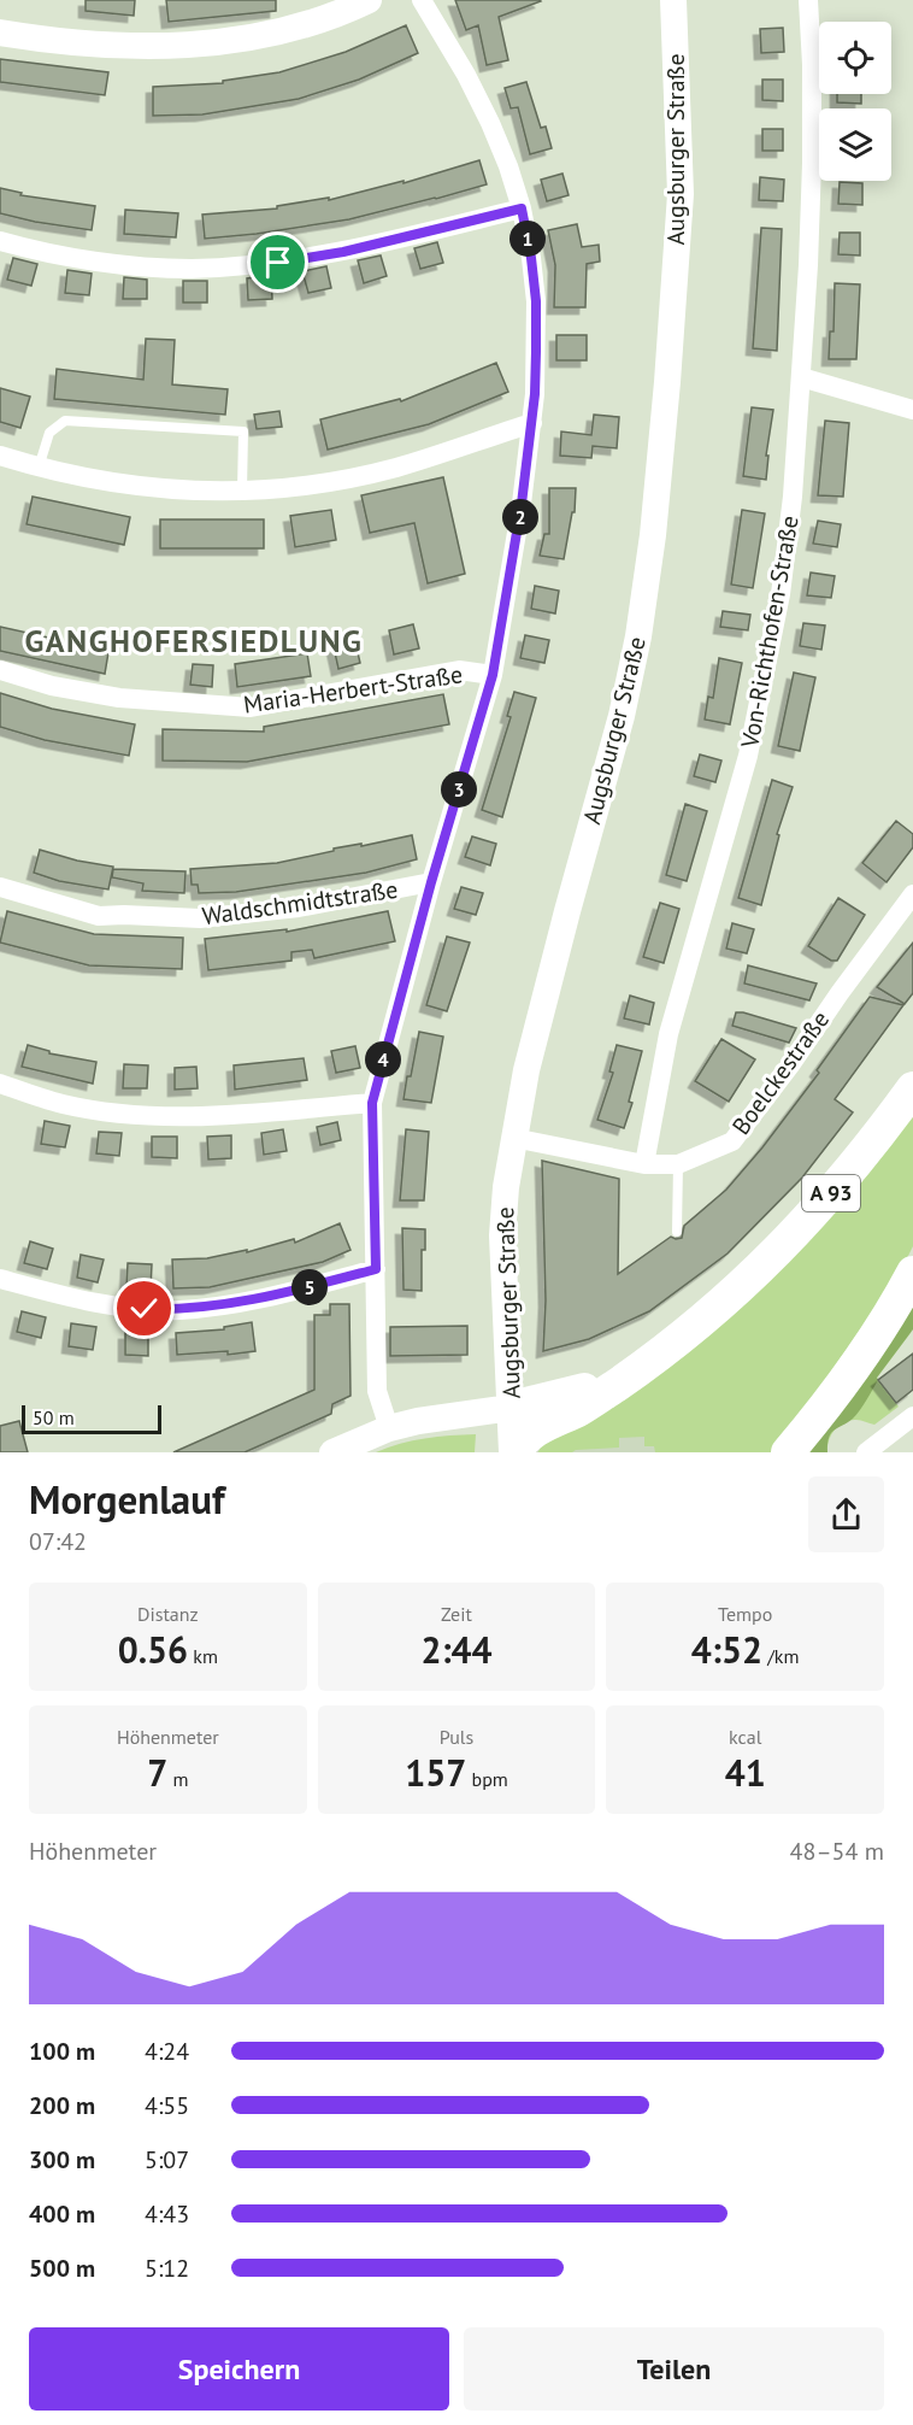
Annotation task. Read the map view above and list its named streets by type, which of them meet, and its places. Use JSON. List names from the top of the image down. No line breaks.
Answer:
{"streets":{"highway":["A 93"],"street":["Augsburger Straße","Von-Richthofen-Straße","Maria-Herbert-Straße","Waldschmidtstraße","Boelckestraße"]},"crossings":[["Augsburger Straße","Boelckestraße"],["Augsburger Straße","A 93"],["Von-Richthofen-Straße","Boelckestraße"]],"districts":["GANGHOFERSIEDLUNG"],"scale_bar":"50 m","page":{"pins":["1","2","3","4","5"],"scale":"50 m","heading":["Morgenlauf","07:42"],"stats":[["Distanz","0.56 km"],["Zeit","2:44"],["Tempo","4:52 /km"],["Höhenmeter","7 m"],["Puls","157 bpm"],["kcal","41"]],"chart":["Höhenmeter","48–54 m"],"list":[{"name":"100 m","note":"4:24"},{"name":"200 m","note":"4:55"},{"name":"300 m","note":"5:07"},{"name":"400 m","note":"4:43"},{"name":"500 m","note":"5:12"}],"buttons":["Speichern","Teilen"]}}
